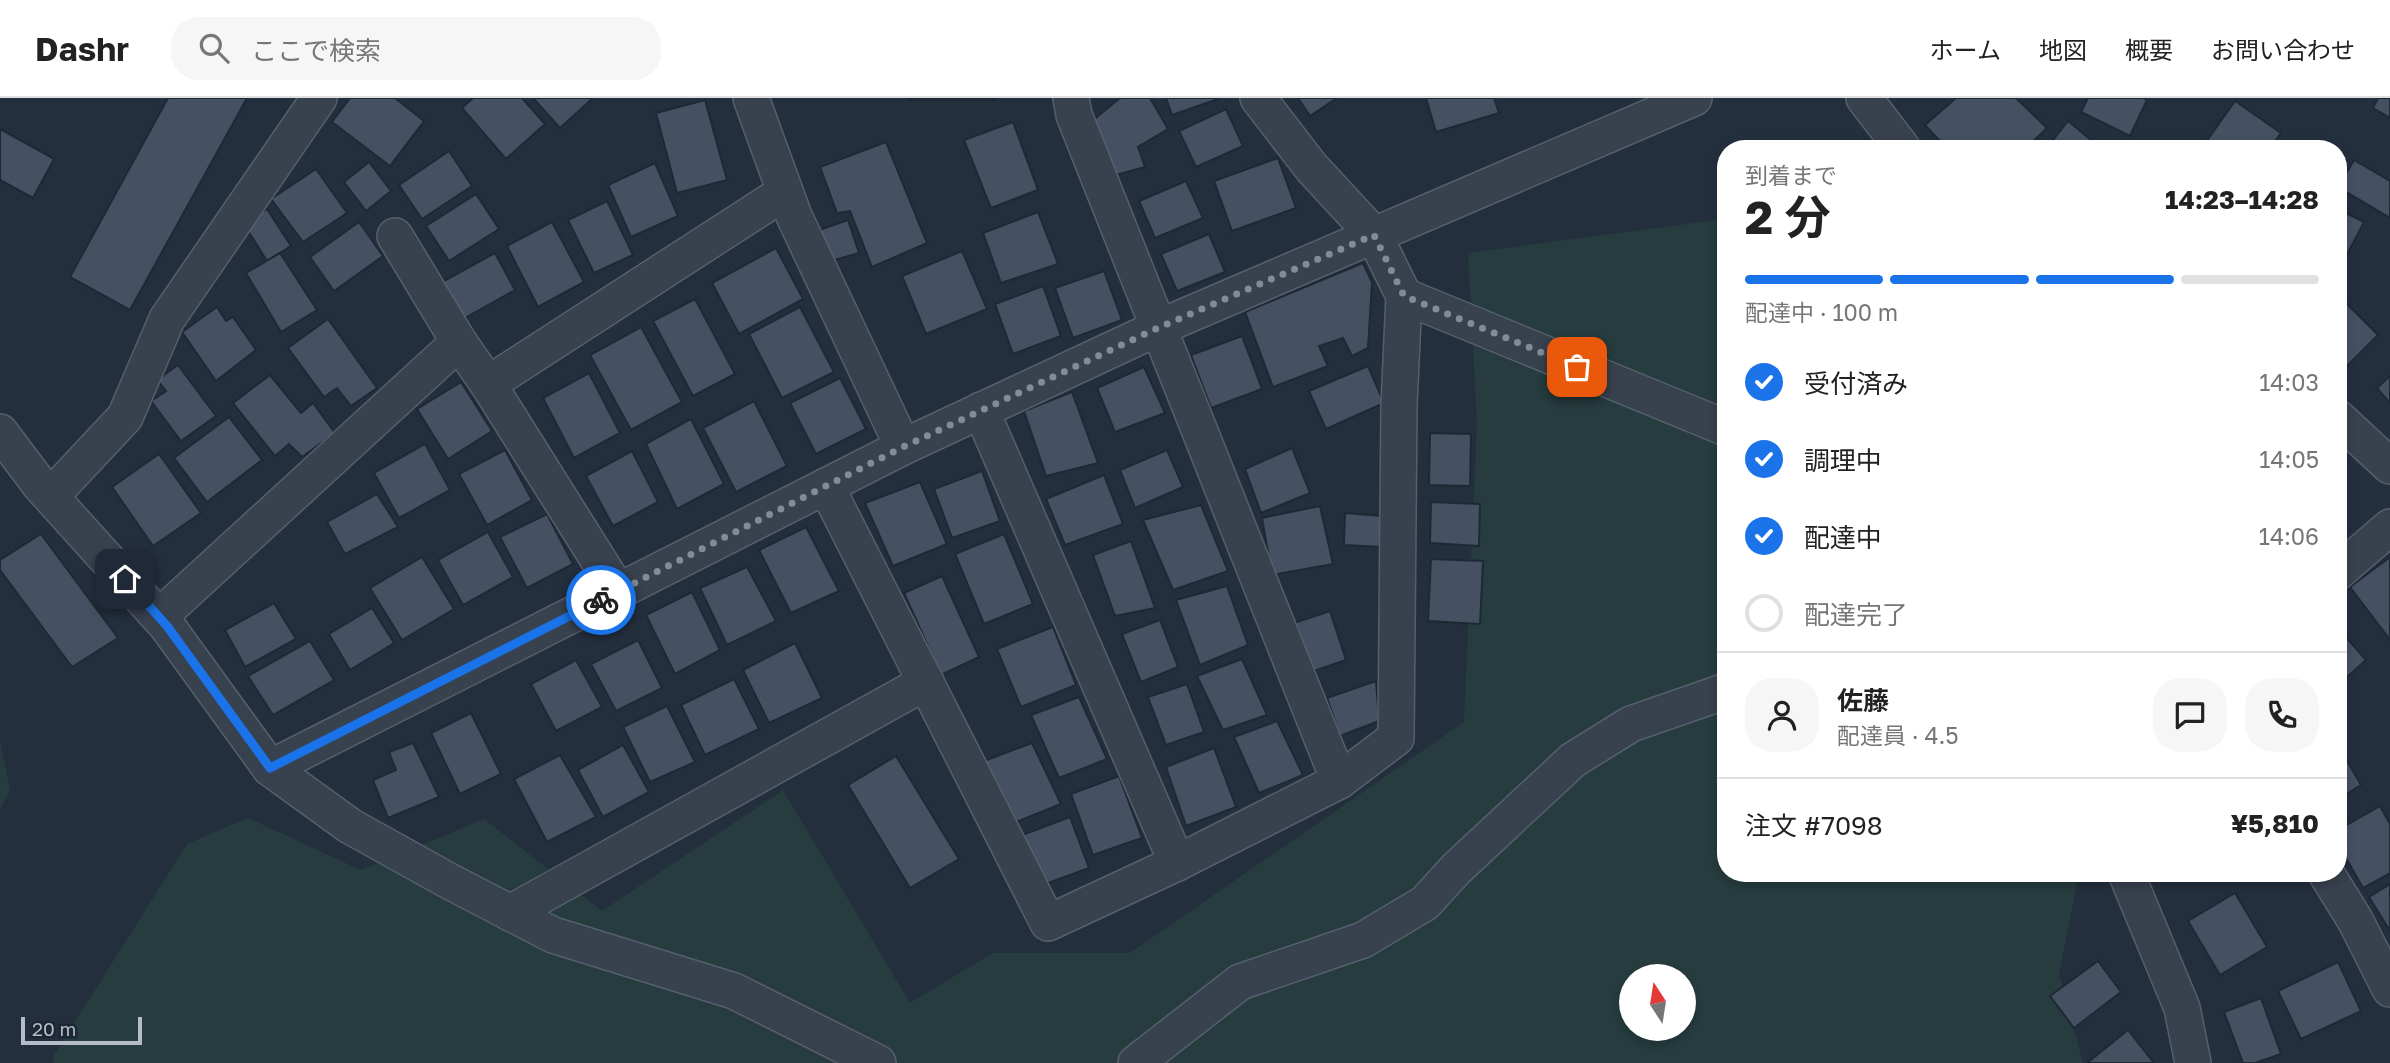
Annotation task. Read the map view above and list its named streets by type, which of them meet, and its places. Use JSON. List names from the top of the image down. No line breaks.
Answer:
{"scale_bar":"20 m","north":"top","page":{"header":"Dashr","search":"ここで検索","nav":["ホーム","地図","概要","お問い合わせ"],"heading":["2 分","到着まで","14:23–14:28"],"panel":["佐藤","配達員 · 4.5","注文 #7098","¥5,810"],"bar":"配達中 · 100 m","list":[["受付済み","14:03"],["調理中","14:05"],["配達中","14:06"],"配達完了"],"scale":"20 m"}}
